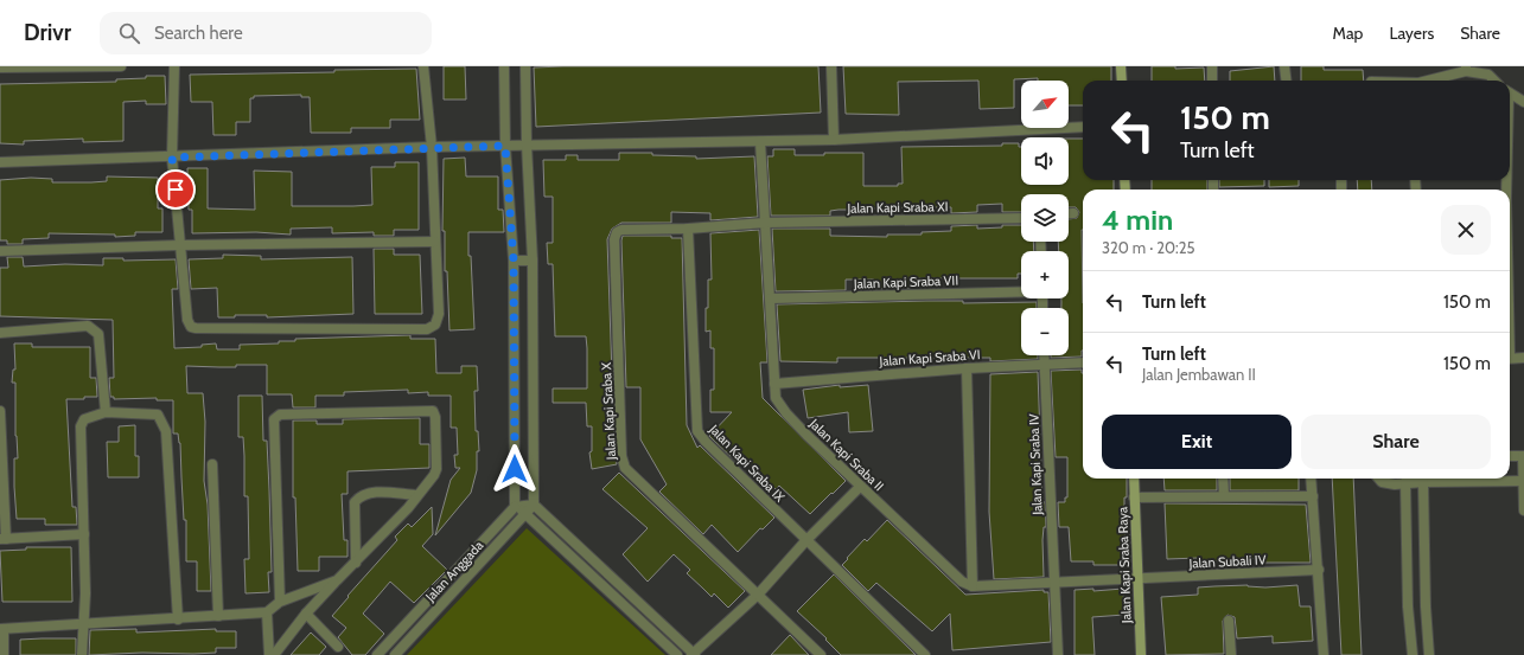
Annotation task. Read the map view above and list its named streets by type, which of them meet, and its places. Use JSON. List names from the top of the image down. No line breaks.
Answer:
{"streets":{"street":["Jalan Kapi Sraba XI","Jalan Kapi Sraba VII","Jalan Kapi Sraba VI","Jalan Kapi Sraba X","Jalan Kapi Sraba II","Jalan Kapi Sraba IX","Jalan Kapi Sraba IV","Jalan Subali IV","Jalan Kapi Sraba Raya","Jalan Anggada"]},"crossings":[["Jalan Kapi Sraba XI","Jalan Kapi Sraba X"],["Jalan Kapi Sraba XI","Jalan Kapi Sraba II"],["Jalan Kapi Sraba VII","Jalan Kapi Sraba II"],["Jalan Kapi Sraba VI","Jalan Kapi Sraba II"],["Jalan Kapi Sraba VI","Jalan Kapi Sraba IV"],["Jalan Kapi Sraba X","Jalan Kapi Sraba II"],["Jalan Kapi Sraba X","Jalan Kapi Sraba IX"],["Jalan Subali IV","Jalan Kapi Sraba Raya"]],"north":"top right","page":{"header":"Drivr","search":"Search here","nav":["Map","Layers","Share"],"map_buttons":["+","−"],"turn":["150 m","Turn left"],"heading":["4 min","320 m · 20:25"],"list":[{"name":"Turn left","value":"150 m"},{"name":"Turn left","note":"Jalan Jembawan II","value":"150 m"}],"buttons":["Exit","Share"]}}
